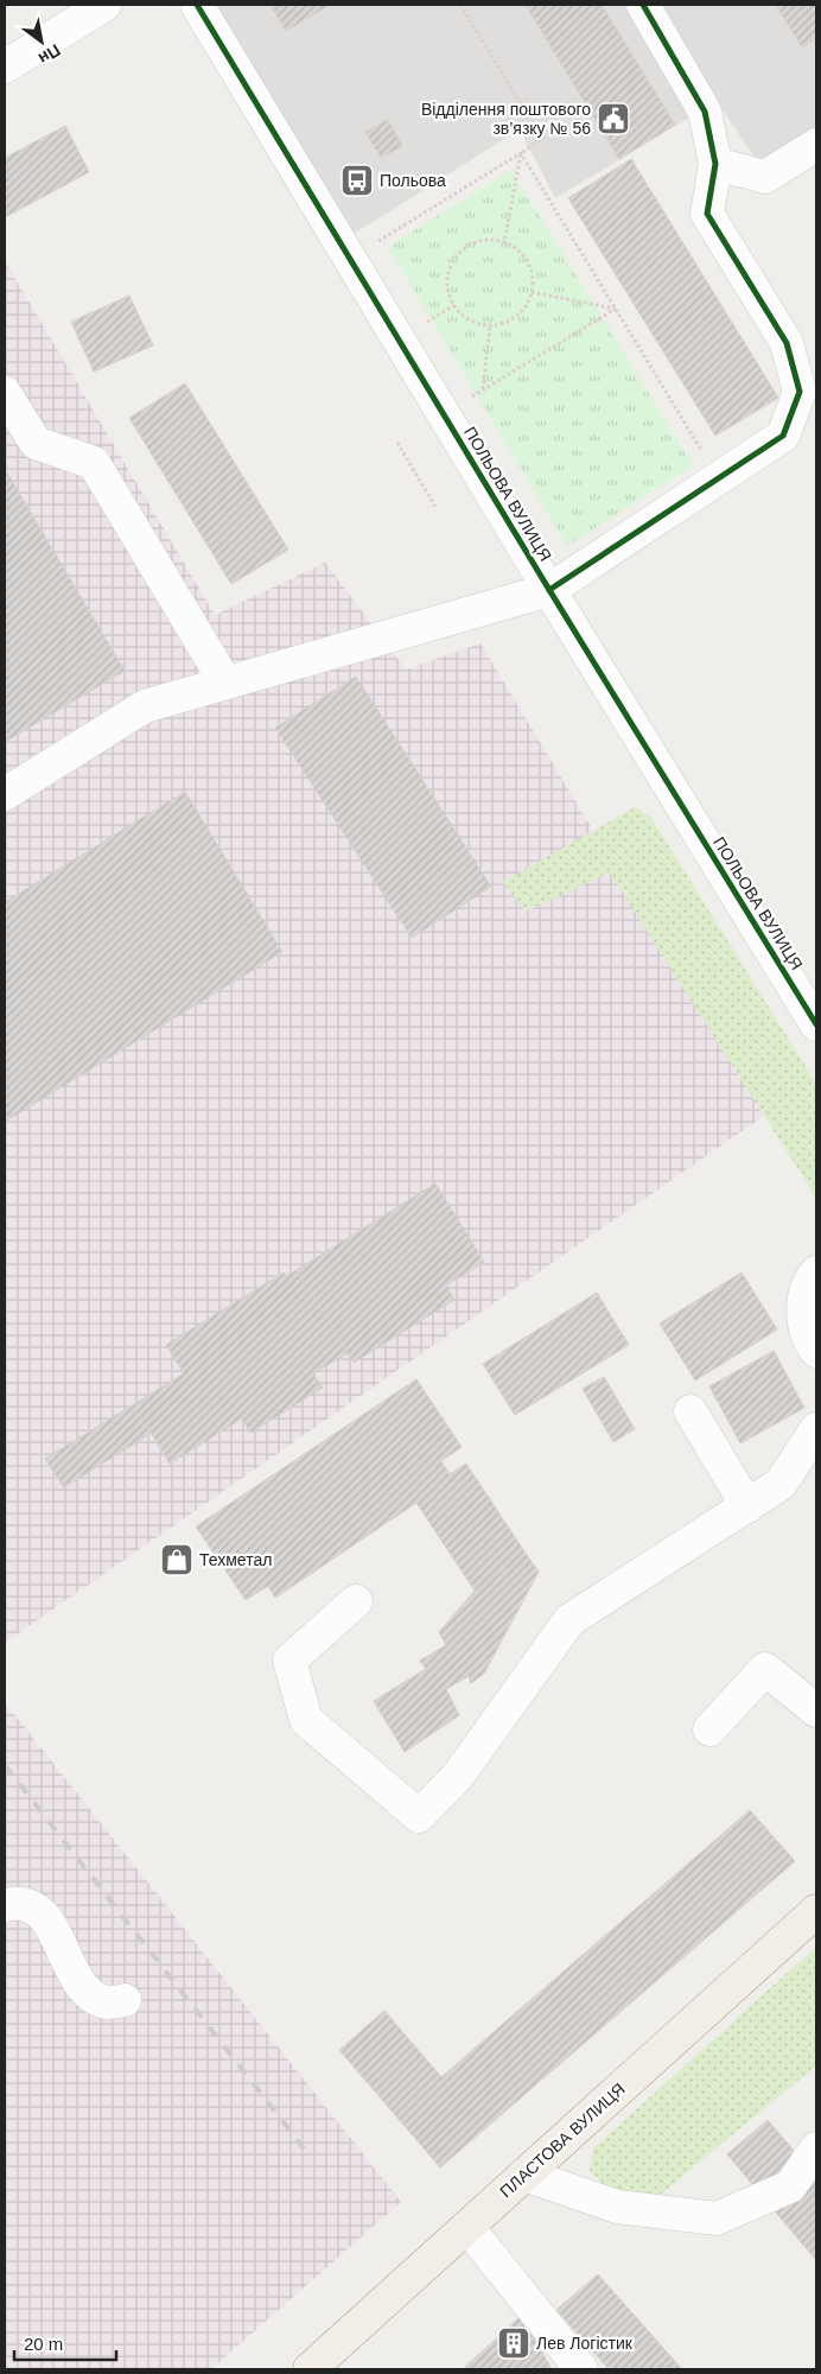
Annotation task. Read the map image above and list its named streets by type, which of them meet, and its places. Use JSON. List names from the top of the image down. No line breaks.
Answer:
{"streets":{"main road":["ПЛАСТОВА ВУЛИЦЯ"],"street":["ПОЛЬОВА ВУЛИЦЯ"]},"places":{"public building":["Відділення поштового зв’язку № 56"],"bus stop":["Польова"],"shop":["Техметал"],"building":["Лев Логістик"]},"scale_bar":"20 m","north":"bottom right"}
